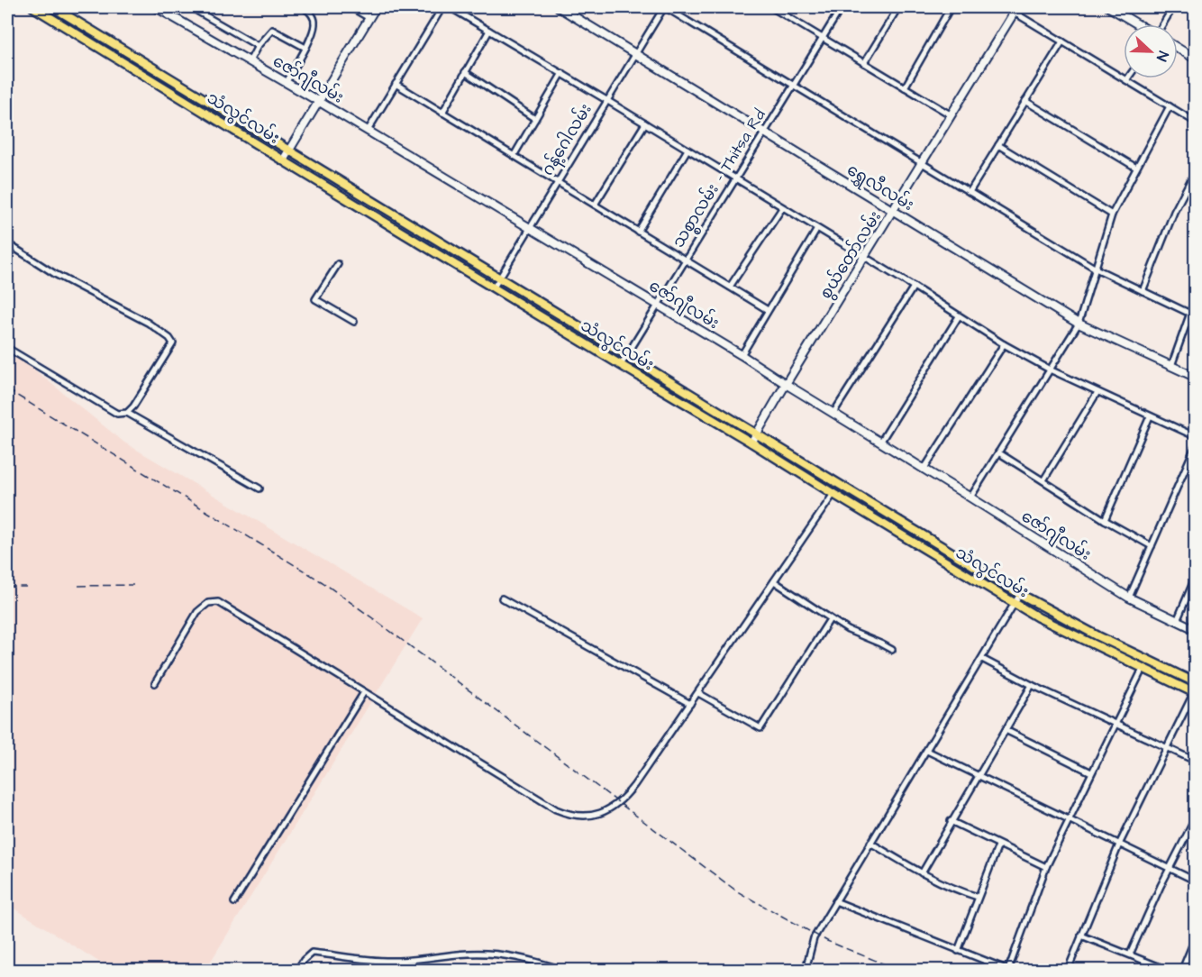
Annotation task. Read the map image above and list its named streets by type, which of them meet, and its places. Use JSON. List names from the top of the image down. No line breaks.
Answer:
{"streets":{"main road":["သံလွင်လမ်း"],"street":["ဇော်ဂျီလမ်း","ဂန့်ဂေါလမ်း","သစ္စာလမ်း - Thitsa Rd","ရွှေလီလမ်း","စွယ်တော်လမ်း"]},"crossings":[["ဇော်ဂျီလမ်း","ဂန့်ဂေါလမ်း"],["ဇော်ဂျီလမ်း","သစ္စာလမ်း - Thitsa Rd"],["ဇော်ဂျီလမ်း","စွယ်တော်လမ်း"],["သံလွင်လမ်း","ဂန့်ဂေါလမ်း"],["သံလွင်လမ်း","သစ္စာလမ်း - Thitsa Rd"],["သံလွင်လမ်း","စွယ်တော်လမ်း"],["ဂန့်ဂေါလမ်း","ရွှေလီလမ်း"],["သစ္စာလမ်း - Thitsa Rd","ရွှေလီလမ်း"],["ရွှေလီလမ်း","စွယ်တော်လမ်း"]],"north":"right"}
